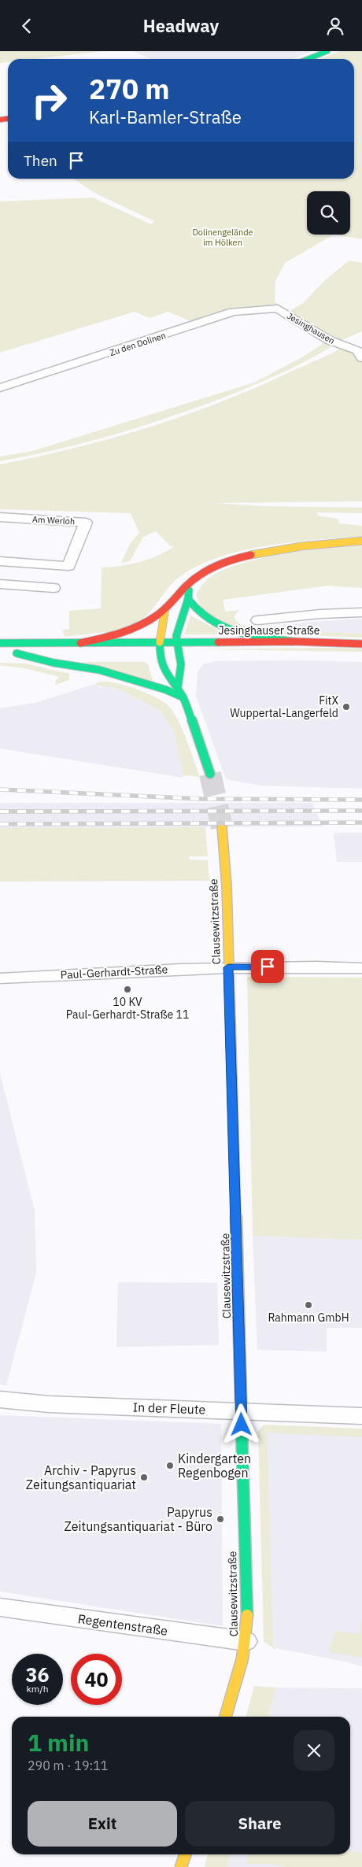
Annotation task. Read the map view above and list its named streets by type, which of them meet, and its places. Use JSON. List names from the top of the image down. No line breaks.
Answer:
{"streets":{"main road":["Jesinghauser Straße","Clausewitzstraße"],"street":["Jesinghausen","Zu den Dolinen","Am Werloh","Paul-Gerhardt-Straße","In der Fleute","Regentenstraße"]},"crossings":[["Jesinghausen","Zu den Dolinen"],["Clausewitzstraße","Paul-Gerhardt-Straße"],["Clausewitzstraße","In der Fleute"],["Clausewitzstraße","Regentenstraße"]],"parks":["Dolinengelände im Hölken"],"places":["FitX Wuppertal-Langerfeld","10 KV Paul-Gerhardt-Straße 11","Rahmann GmbH","Kindergarten Regenbogen","Archiv - Papyrus Zeitungsantiquariat","Papyrus Zeitungsantiquariat - Büro"],"page":{"header":"Headway","turn":["270 m","Karl-Bamler-Straße"],"then":"Then","speed":"36 km/h","limit":"40","heading":["1 min","290 m · 19:11"],"buttons":["Exit","Share"]}}
